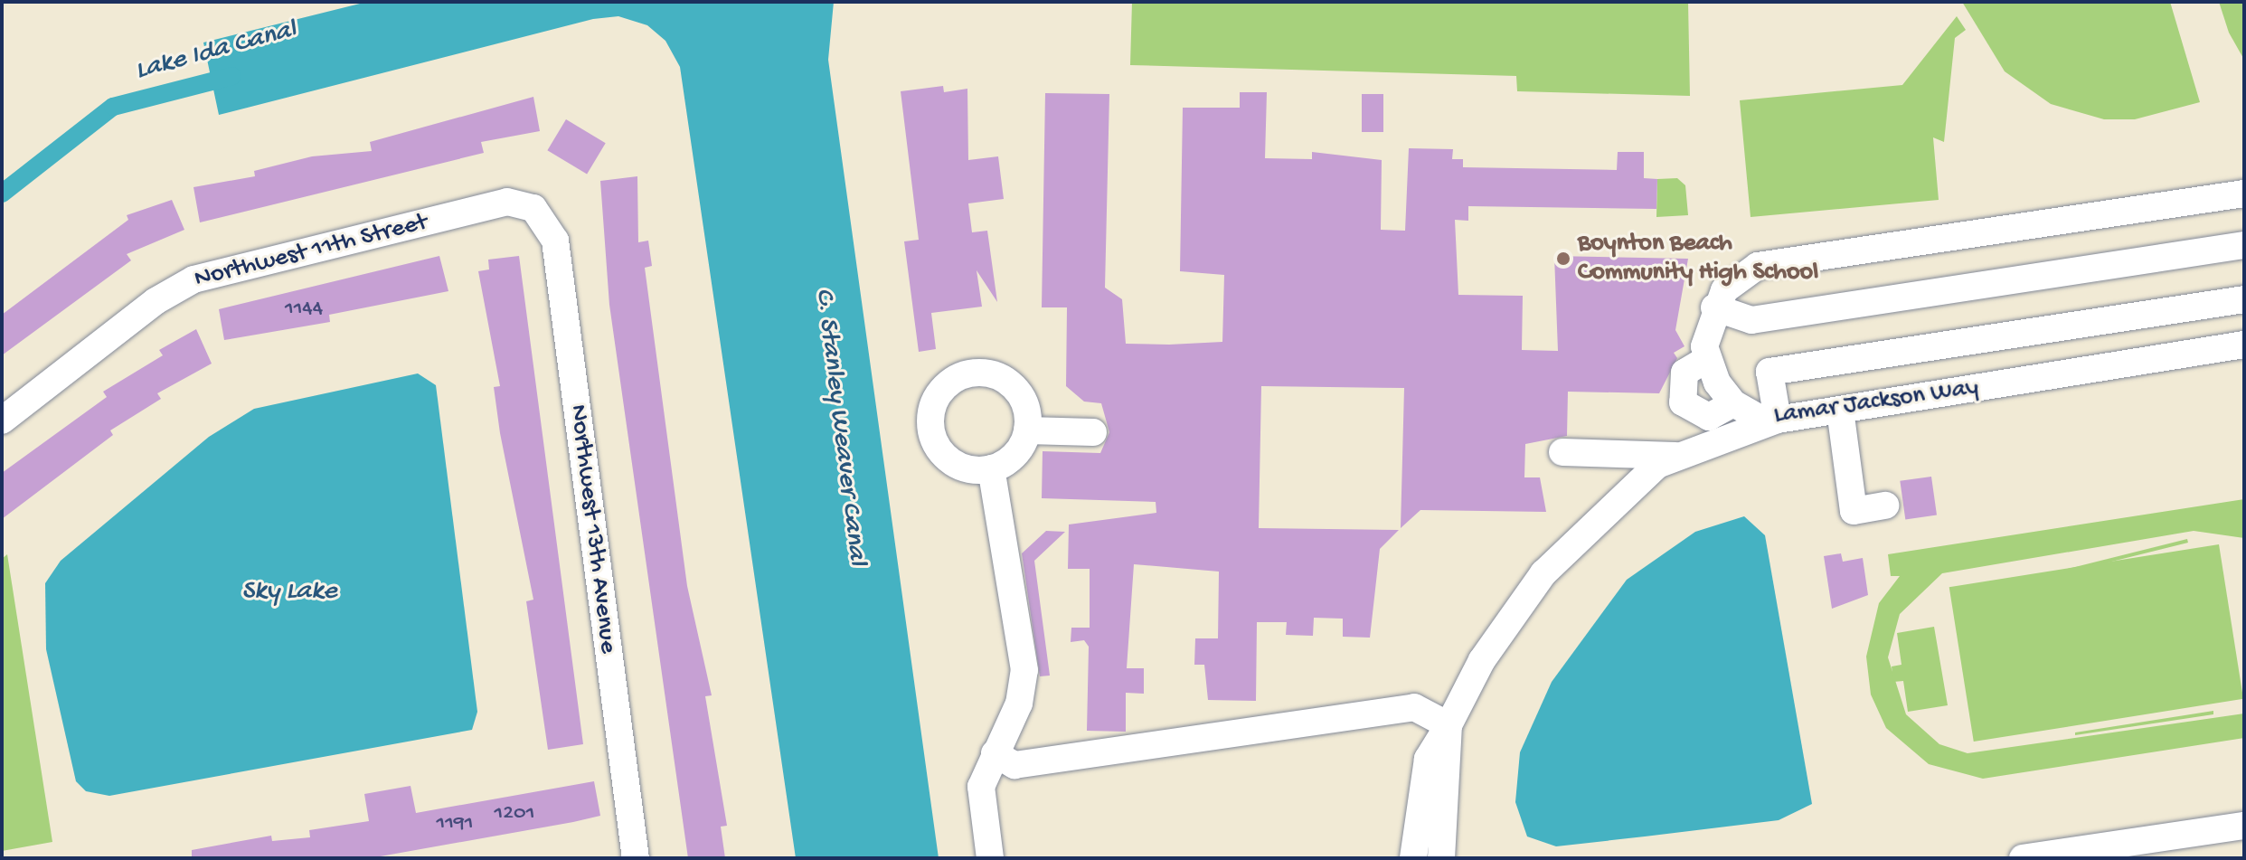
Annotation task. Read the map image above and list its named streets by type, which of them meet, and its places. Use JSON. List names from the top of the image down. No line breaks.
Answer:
{"streets":{"street":["Northwest 11th Street","Lamar Jackson Way","Northwest 13th Avenue"]},"crossings":[["Northwest 11th Street","Northwest 13th Avenue"]],"water":["Lake Ida Canal","C. Stanley Weaver Canal","Sky Lake"],"places":["Boynton Beach Community High School"],"house_numbers":["1144","1201","1191"]}
